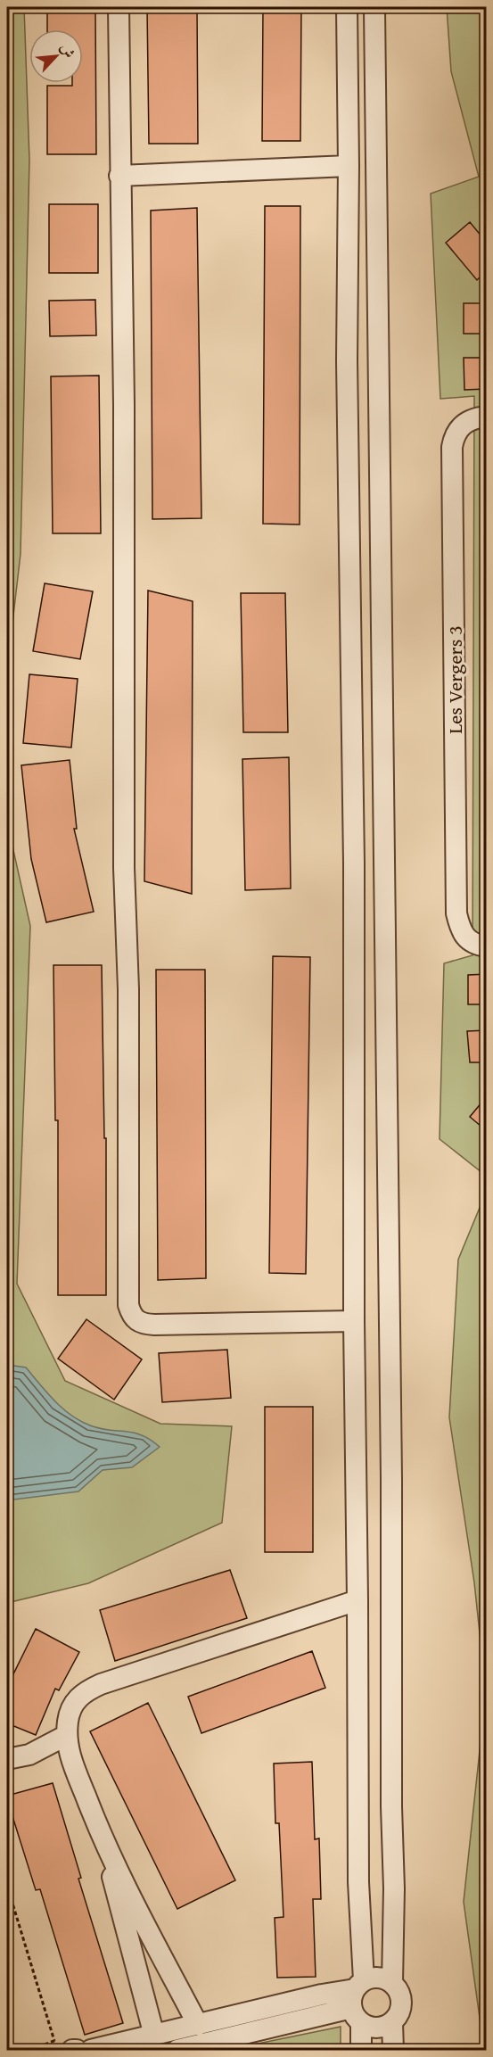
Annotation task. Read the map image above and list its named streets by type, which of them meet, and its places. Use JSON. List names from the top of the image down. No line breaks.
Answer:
{"streets":{"street":["Les Vergers 3"]},"north":"top right"}
